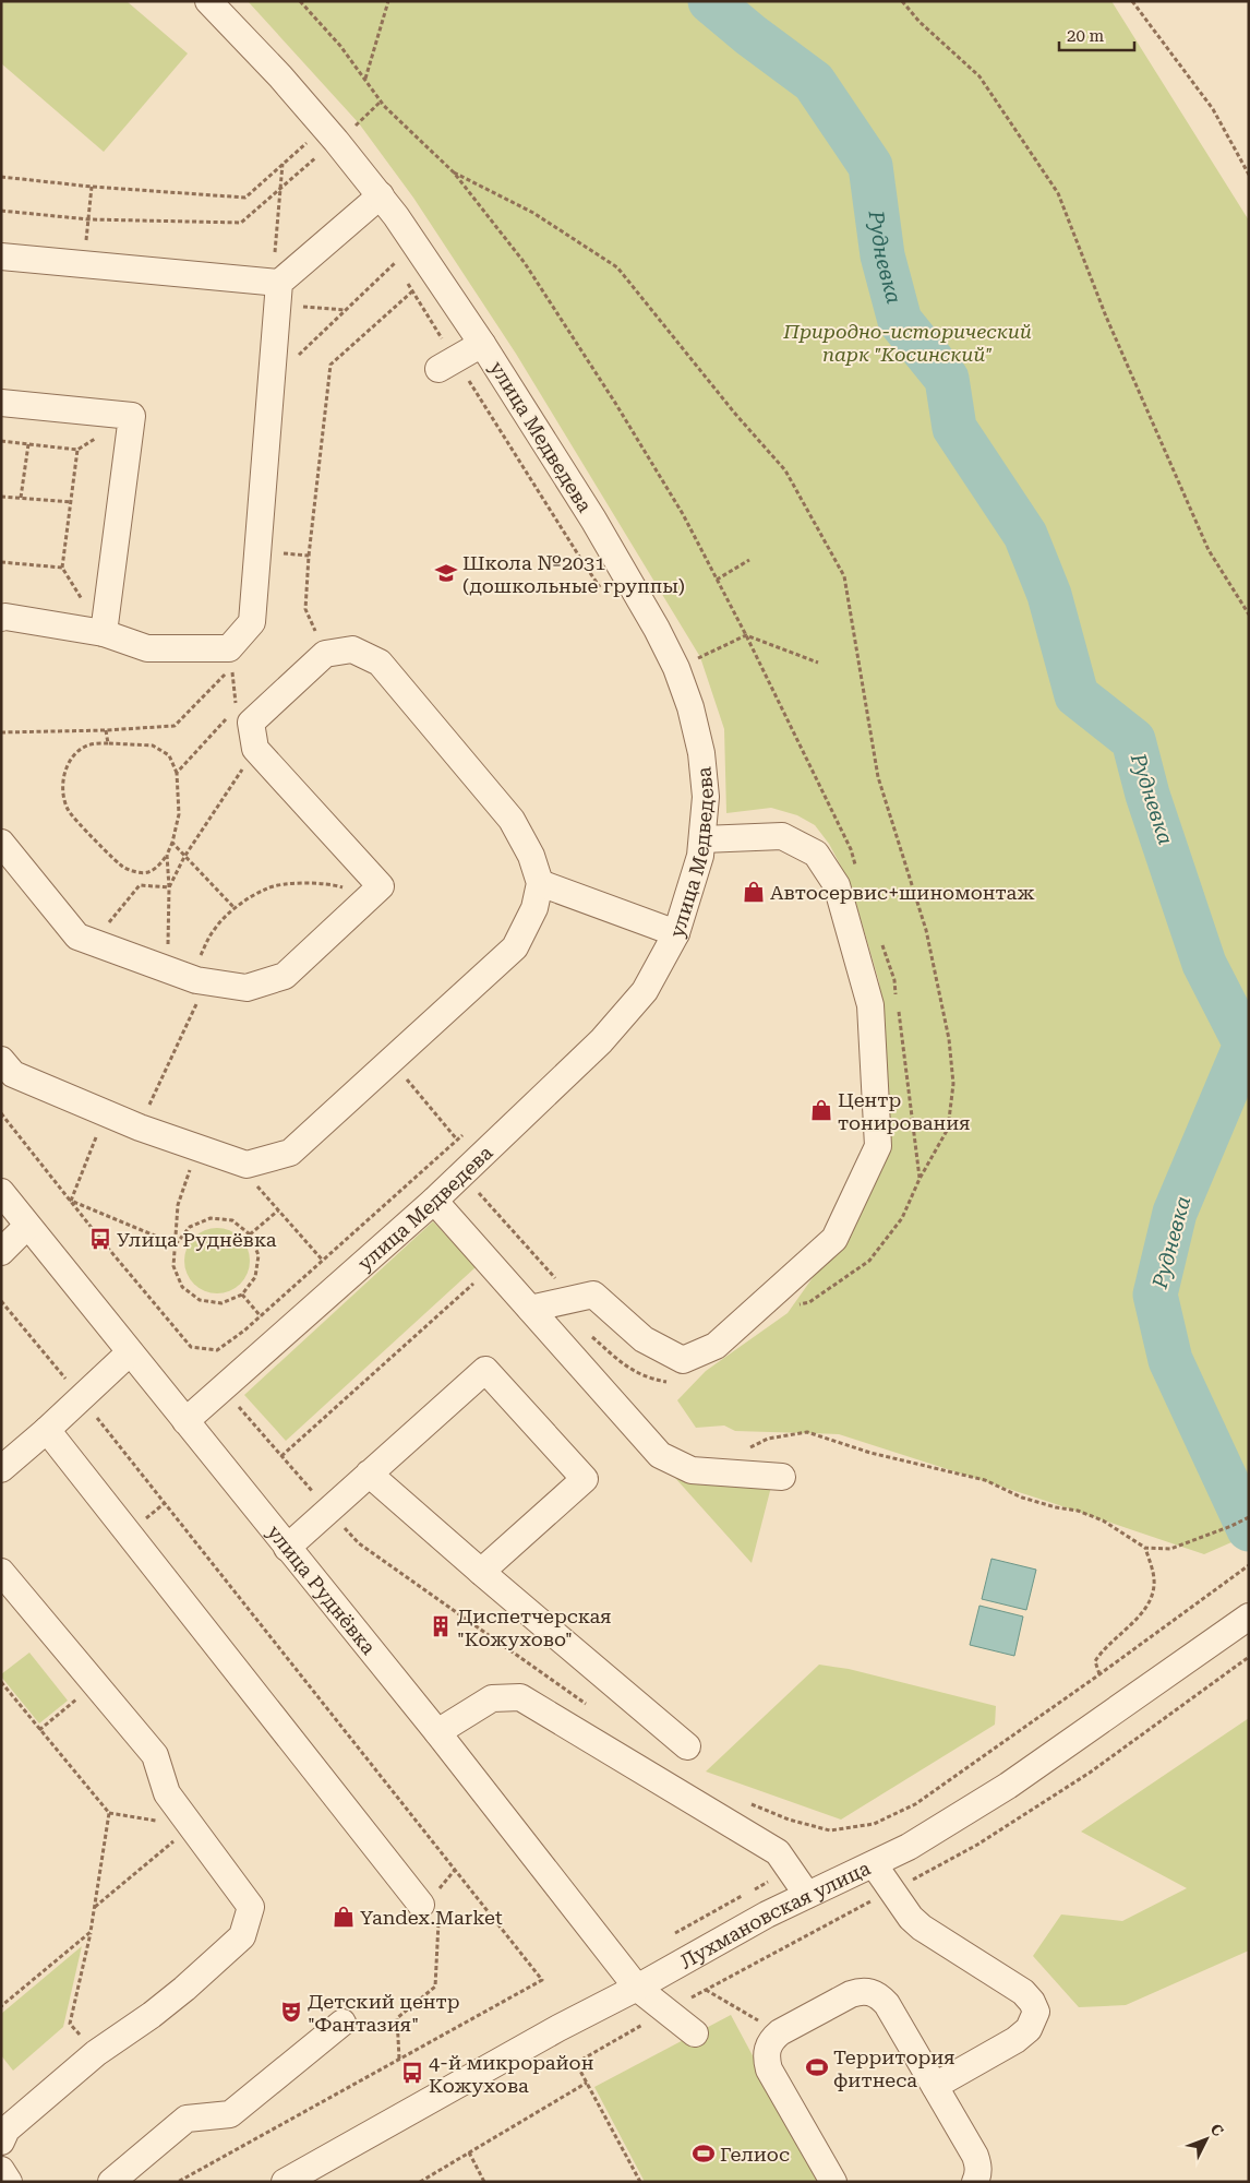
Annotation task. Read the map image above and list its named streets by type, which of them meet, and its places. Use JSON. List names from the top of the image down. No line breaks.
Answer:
{"streets":{"street":["улица Медведева","улица Руднёвка","Лухмановская улица"]},"crossings":[["улица Медведева","улица Руднёвка"],["улица Руднёвка","Лухмановская улица"]],"water":["Рудневка"],"parks":["Природно-исторический парк \"Косинский\""],"places":{"school or university":["Школа №2031 (дошкольные группы)"],"shop":["Автосервис+шиномонтаж","Центр тонирования","Yandex.Market"],"bus stop":["Улица Руднёвка","4-й микрорайон Кожухова"],"building":["Диспетчерская \"Кожухово\""],"theatre":["Детский центр \"Фантазия\""],"sports":["Территория фитнеса","Гелиос"]},"scale_bar":"20 m","north":"top right"}
